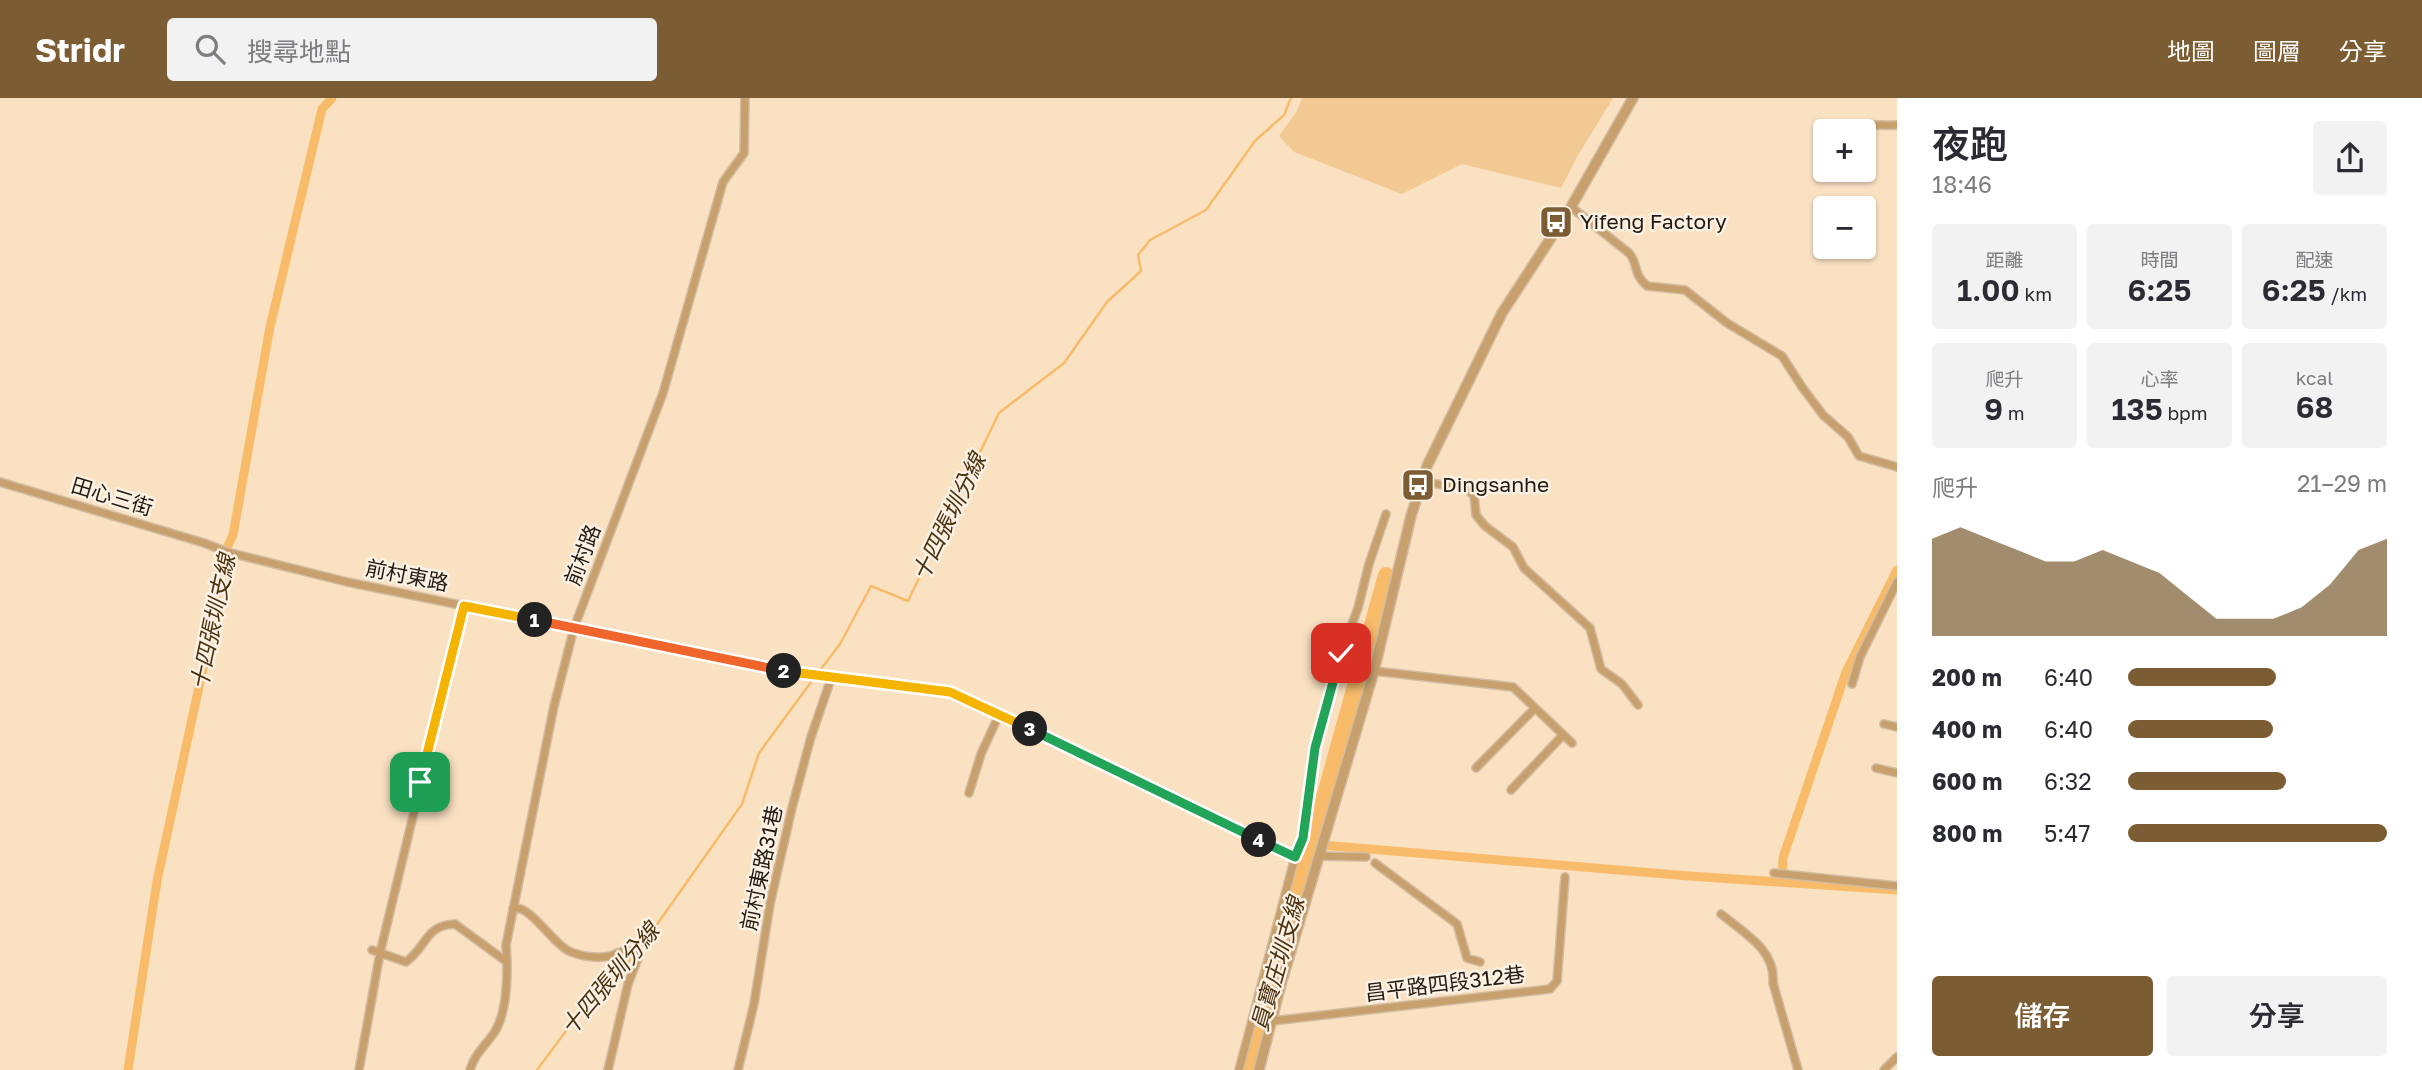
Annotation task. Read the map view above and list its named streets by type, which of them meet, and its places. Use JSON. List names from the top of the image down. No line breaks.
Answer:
{"streets":{"street":["田心三街","前村路","前村東路","前村東路31巷","昌平路四段312巷"]},"crossings":[["田心三街","前村東路"],["前村路","前村東路"],["前村東路","前村東路31巷"]],"water":["十四張圳分線","十四張圳支線","員寶庄圳支線"],"places":{"bus stop":["Yifeng Factory","Dingsanhe"]},"page":{"header":"Stridr","search":"搜尋地點","nav":["地圖","圖層","分享"],"heading":["夜跑","18:46"],"map_buttons":["+","−"],"stats":[["距離","1.00 km"],["時間","6:25"],["配速","6:25 /km"],["爬升","9 m"],["心率","135 bpm"],["kcal","68"]],"chart":["爬升","21–29 m"],"pins":["1","2","3","4"],"list":[{"name":"200 m","note":"6:40"},{"name":"400 m","note":"6:40"},{"name":"600 m","note":"6:32"},{"name":"800 m","note":"5:47"}],"buttons":["儲存","分享"]}}
